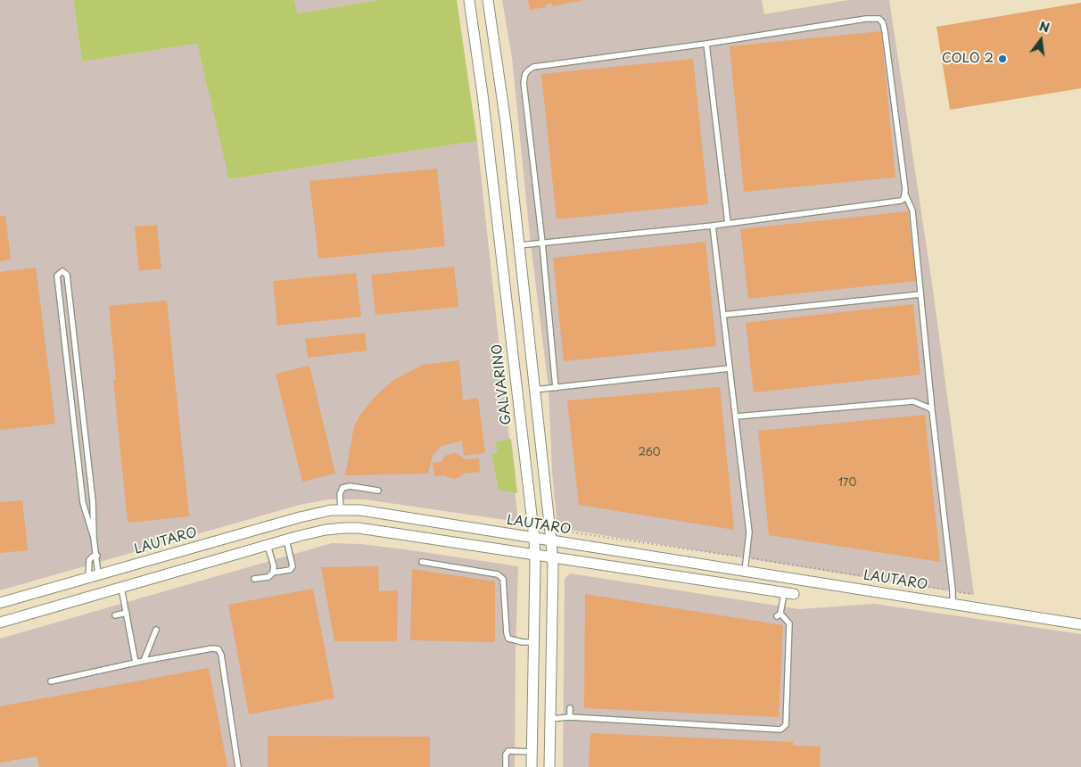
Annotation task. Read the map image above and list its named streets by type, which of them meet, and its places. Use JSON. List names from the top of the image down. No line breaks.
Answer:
{"streets":{"street":["GALVARINO","LAUTARO"]},"crossings":[["GALVARINO","LAUTARO"]],"places":["COLO 2"],"house_numbers":["260","170"],"north":"top"}
